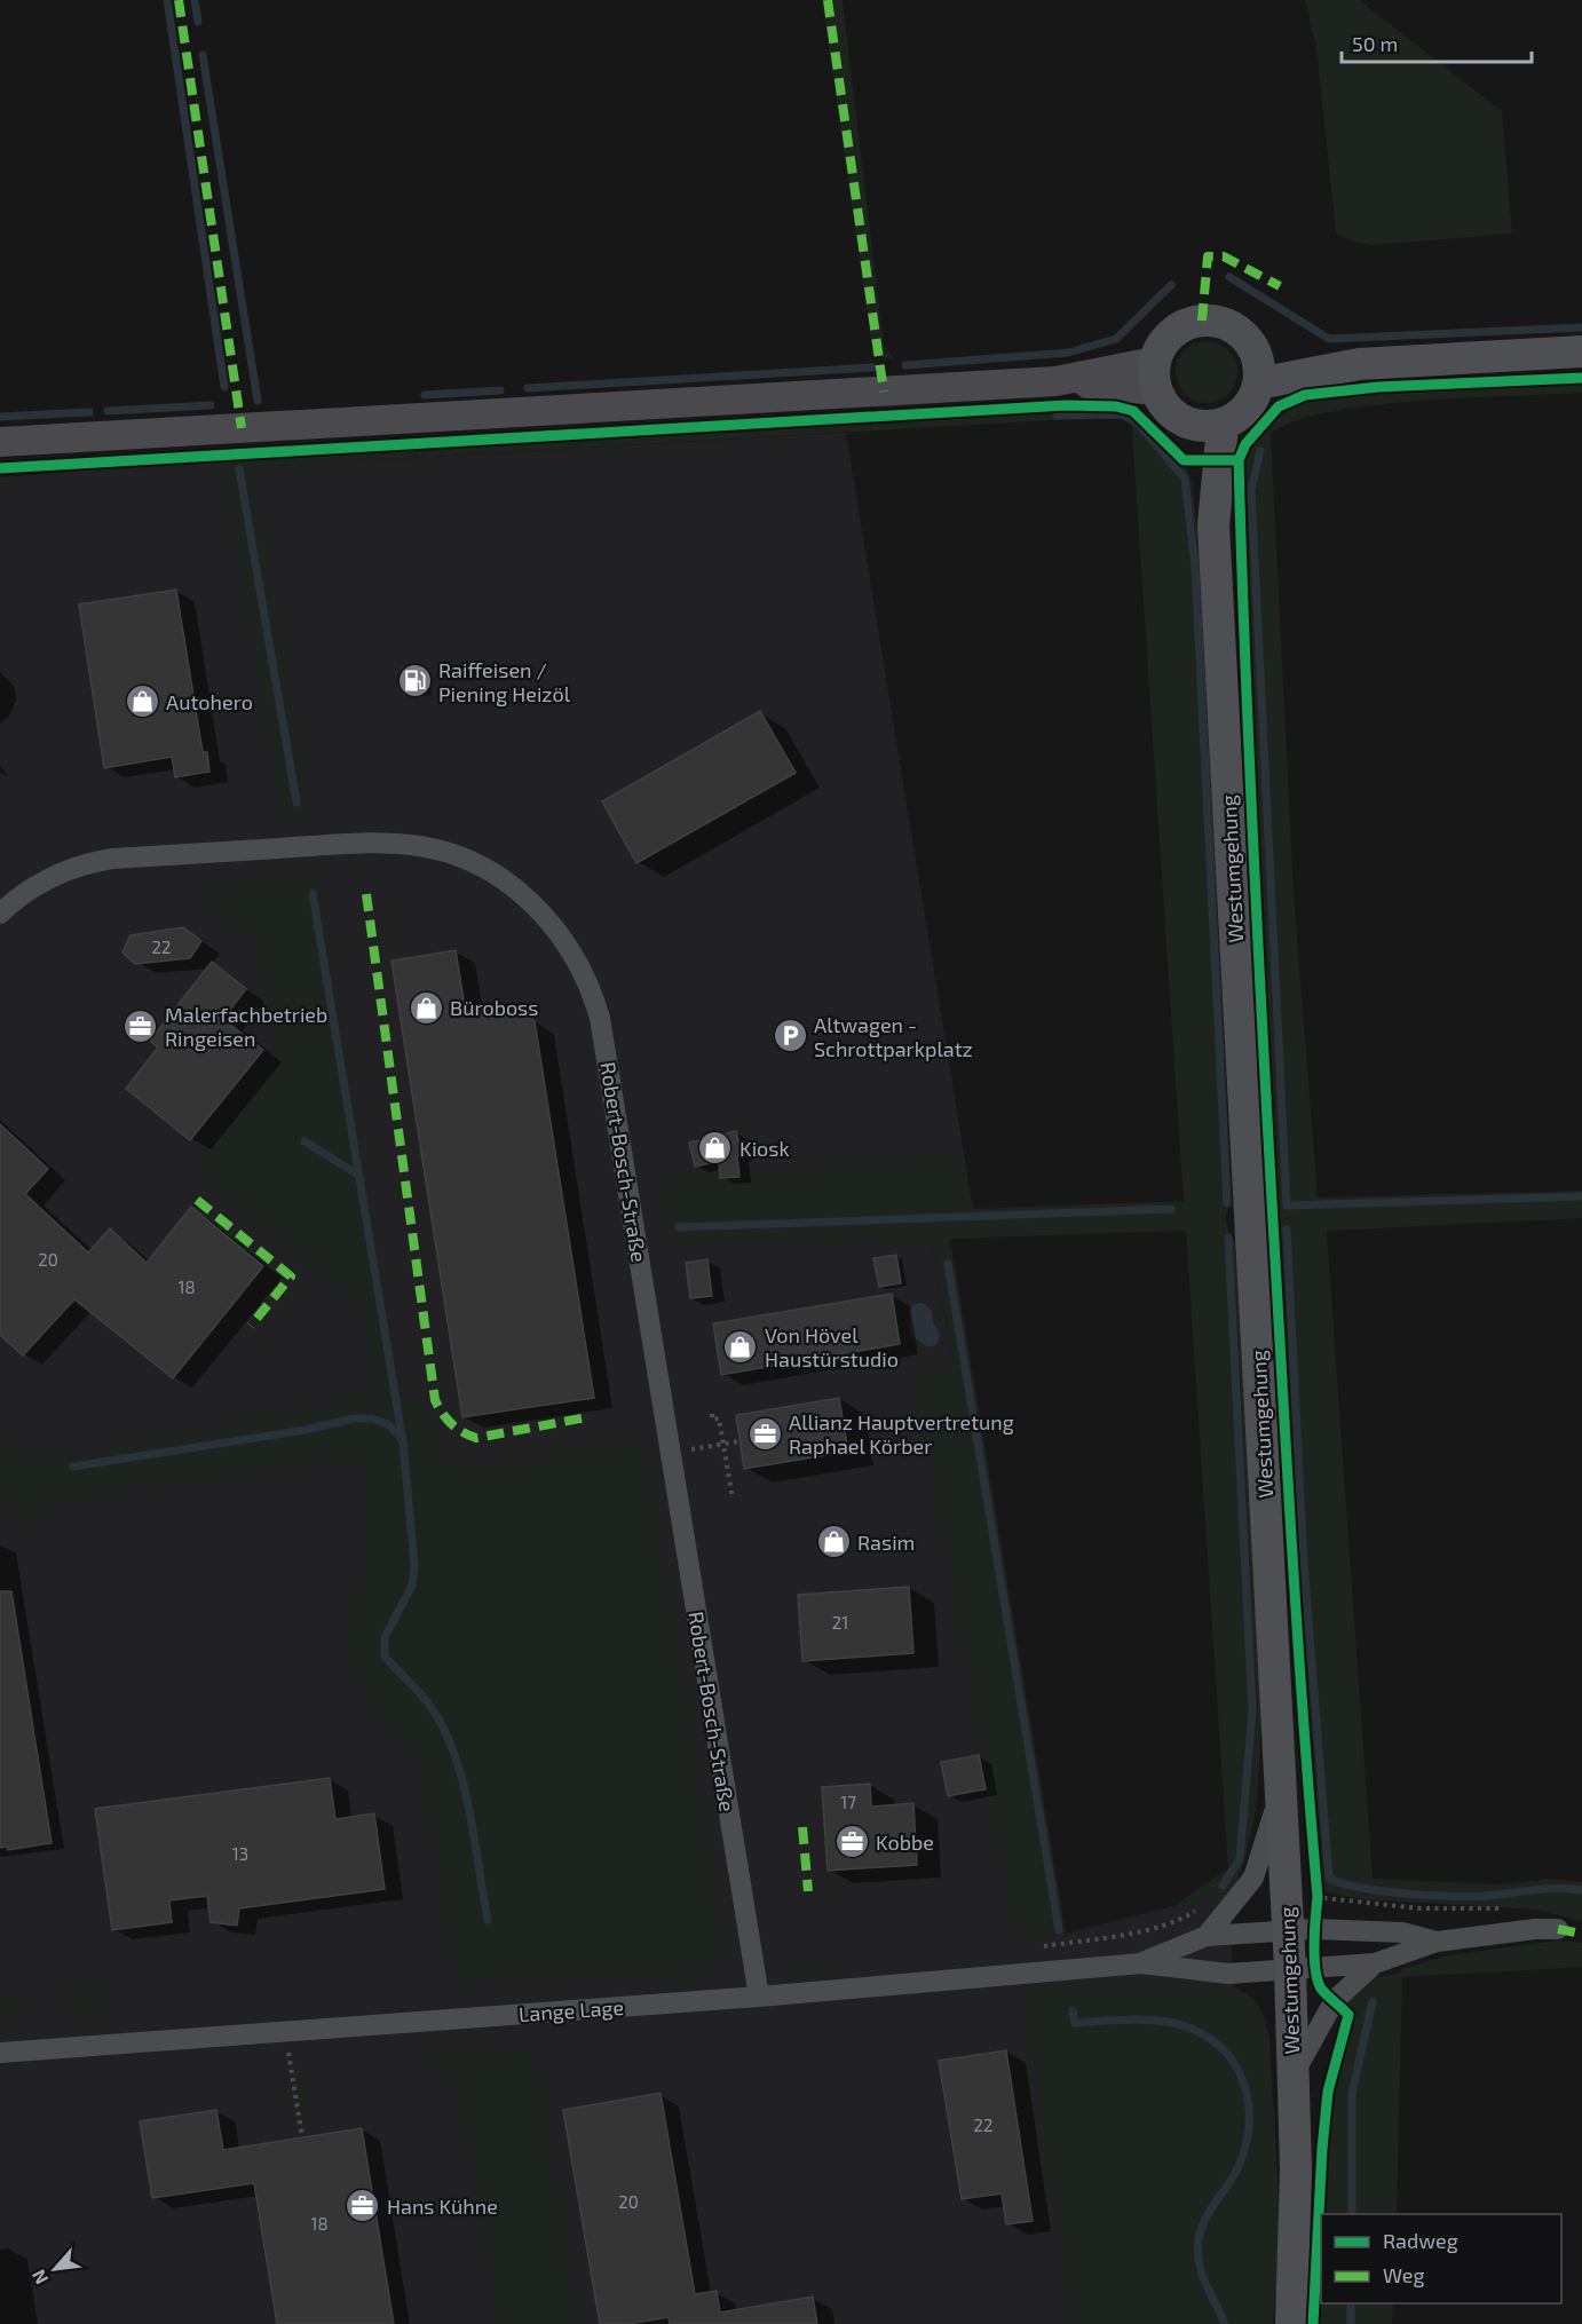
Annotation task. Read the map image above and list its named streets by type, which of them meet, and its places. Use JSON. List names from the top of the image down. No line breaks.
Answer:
{"streets":{"main road":["Westumgehung"],"street":["Robert-Bosch-Straße","Lange Lage"]},"crossings":[["Westumgehung","Lange Lage"],["Robert-Bosch-Straße","Lange Lage"]],"places":{"fuel station":["Raiffeisen / Piening Heizöl"],"shop":["Autohero","Büroboss","Kiosk","Von Hövel Haustürstudio","Rasim"],"office":["Malerfachbetrieb Ringeisen","Allianz Hauptvertretung Raphael Körber","Kobbe","Hans Kühne"],"parking":["Altwagen - Schrottparkplatz"]},"house_numbers":["22","20","18","21","17","13","22","20","18"],"legend":["Radweg","Weg"],"scale_bar":"50 m","north":"bottom left"}
